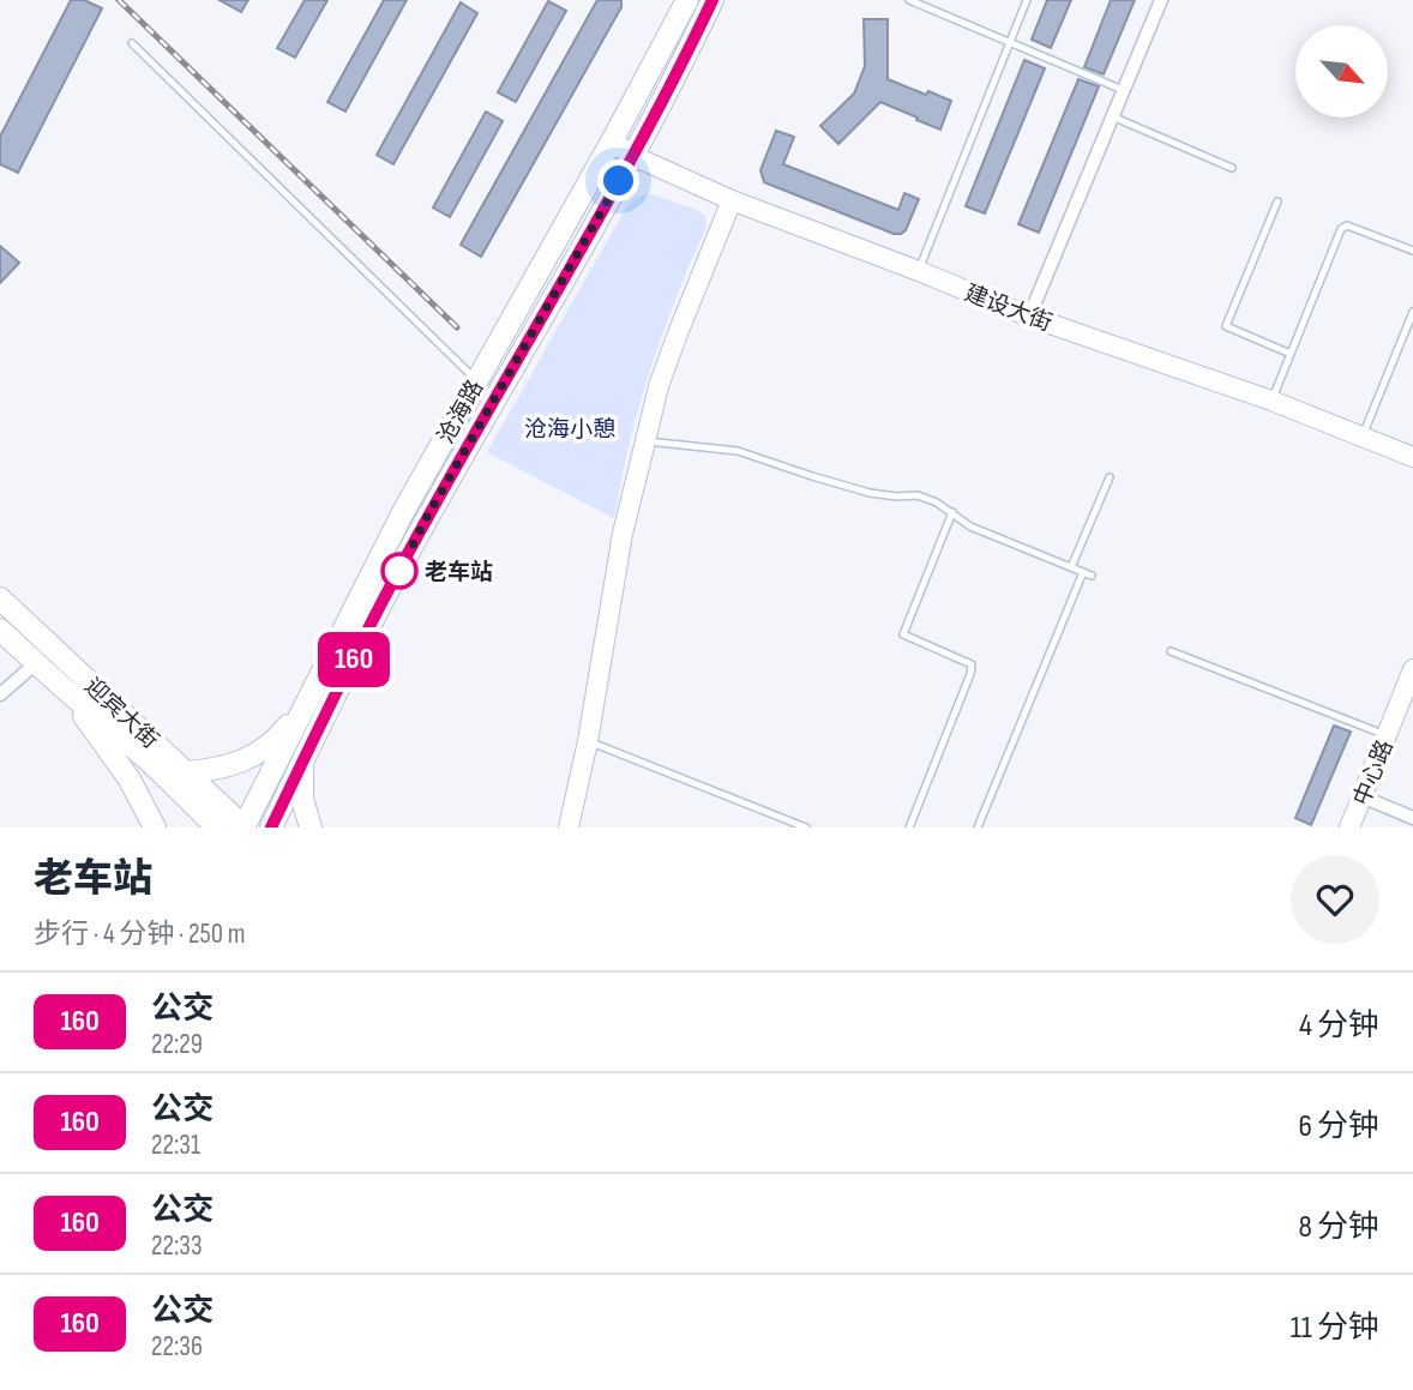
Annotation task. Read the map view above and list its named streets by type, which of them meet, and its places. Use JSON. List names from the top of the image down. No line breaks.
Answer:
{"streets":{"main road":["沧海路","迎宾大街"],"street":["建设大街","中心路"]},"crossings":[["建设大街","沧海路"],["沧海路","迎宾大街"]],"parks":["沧海小憩"],"places":["老车站"],"lines":["bus line 160"],"north":"bottom right","page":{"on_map":"160","heading":["老车站","步行 · 4 分钟 · 250 m"],"list":[{"mark":"160","name":"公交","note":"22:29","value":"4 分钟"},{"mark":"160","name":"公交","note":"22:31","value":"6 分钟"},{"mark":"160","name":"公交","note":"22:33","value":"8 分钟"},{"mark":"160","name":"公交","note":"22:36","value":"11 分钟"}]}}
